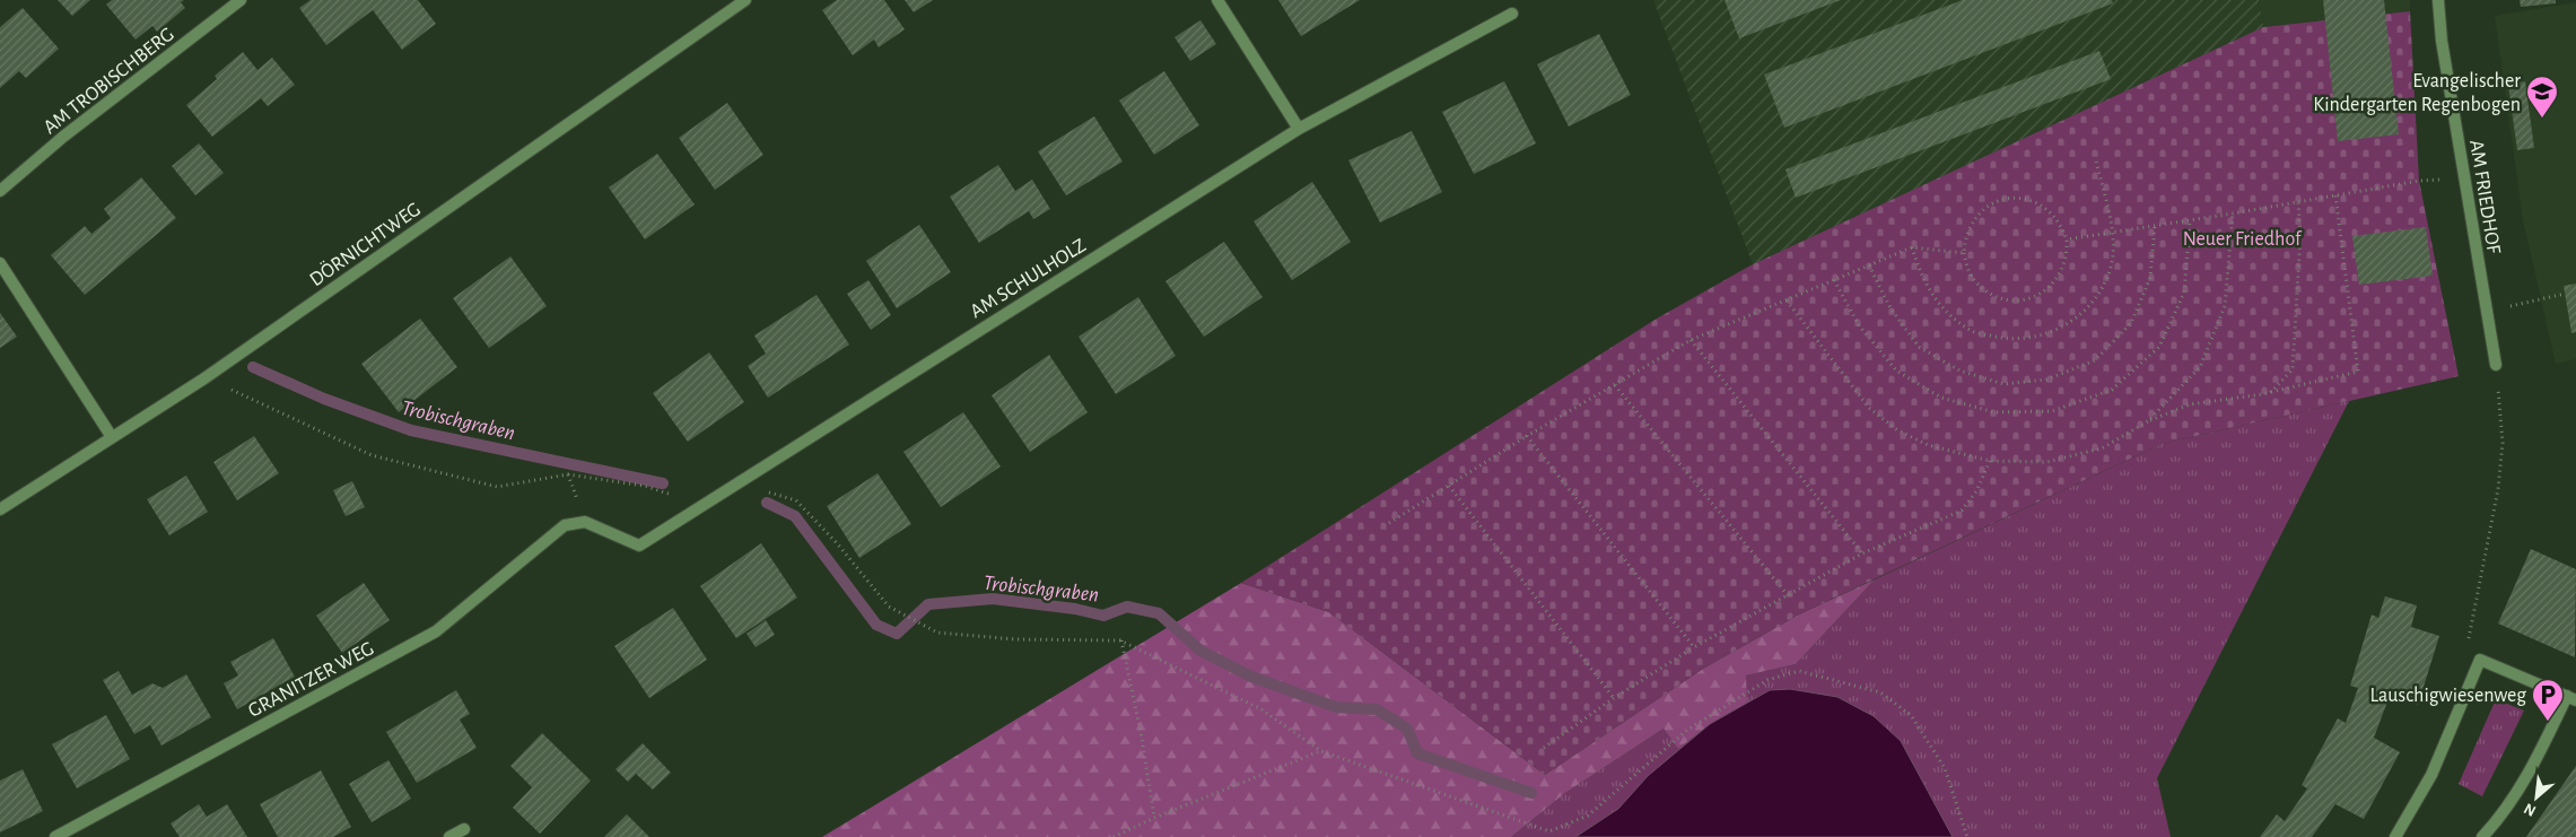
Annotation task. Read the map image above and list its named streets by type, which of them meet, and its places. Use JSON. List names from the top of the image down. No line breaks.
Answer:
{"streets":{"street":["AM TROBISCHBERG","AM FRIEDHOF","DÖRNICHTWEG","AM SCHULHOLZ","GRANITZER WEG"]},"crossings":[["AM SCHULHOLZ","GRANITZER WEG"]],"water":["Trobischgraben"],"parks":["Neuer Friedhof"],"places":{"school or university":["Evangelischer Kindergarten Regenbogen"],"parking":["Lauschigwiesenweg"]},"north":"bottom left"}
